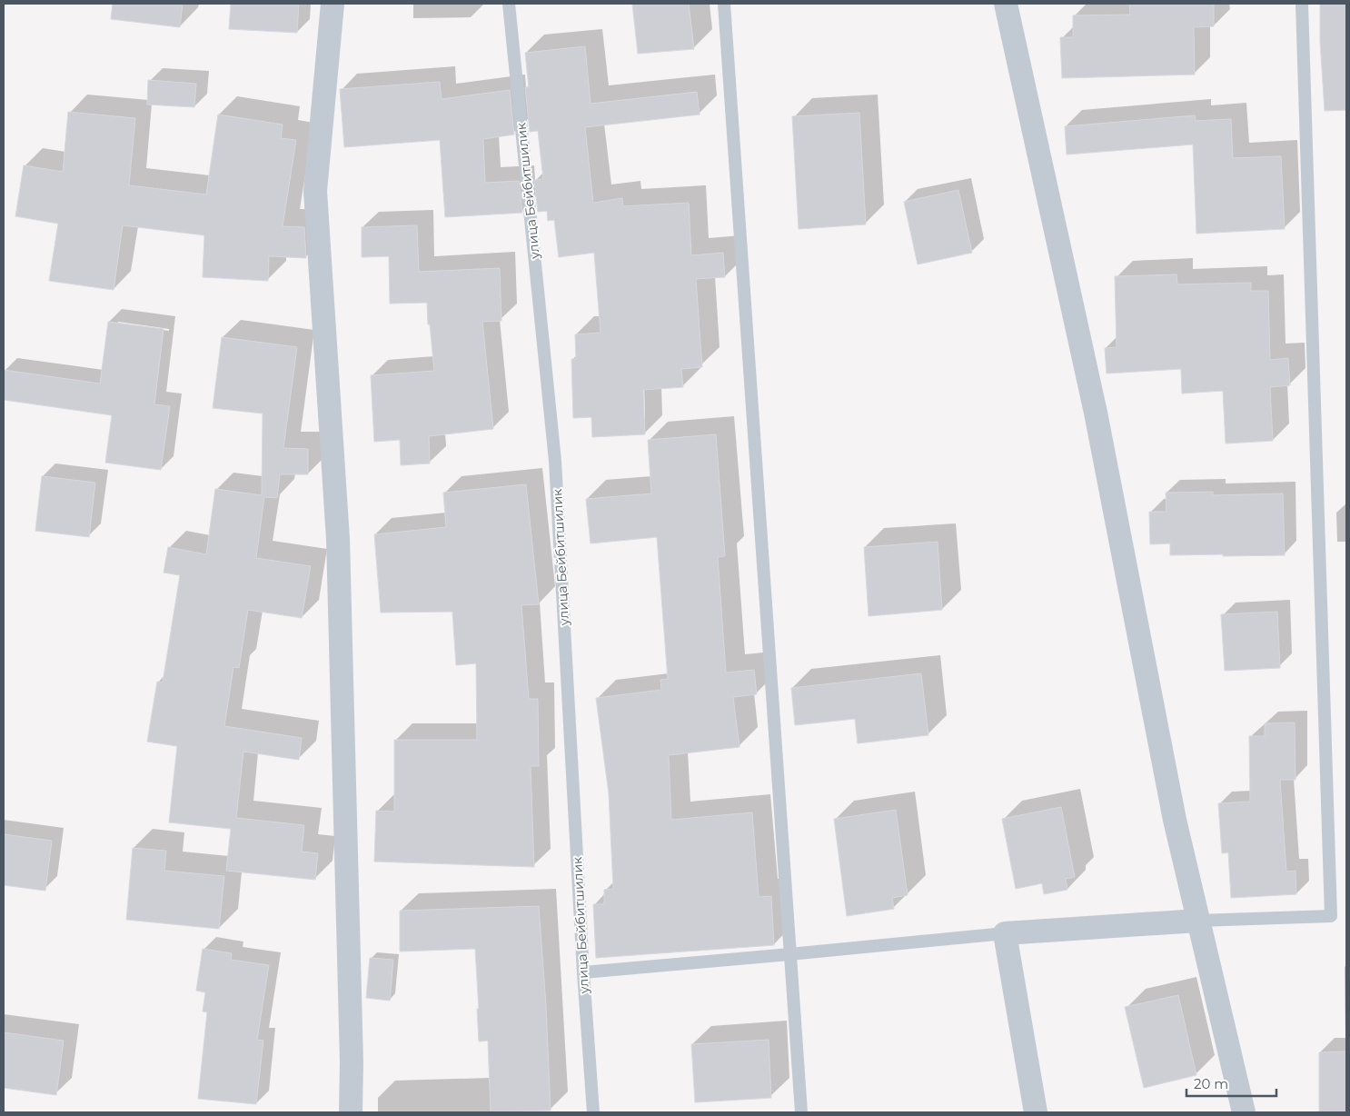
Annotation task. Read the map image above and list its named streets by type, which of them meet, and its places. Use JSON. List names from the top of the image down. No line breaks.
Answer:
{"streets":{"lane":["улица Бейбитшилик"]},"scale_bar":"20 m"}
